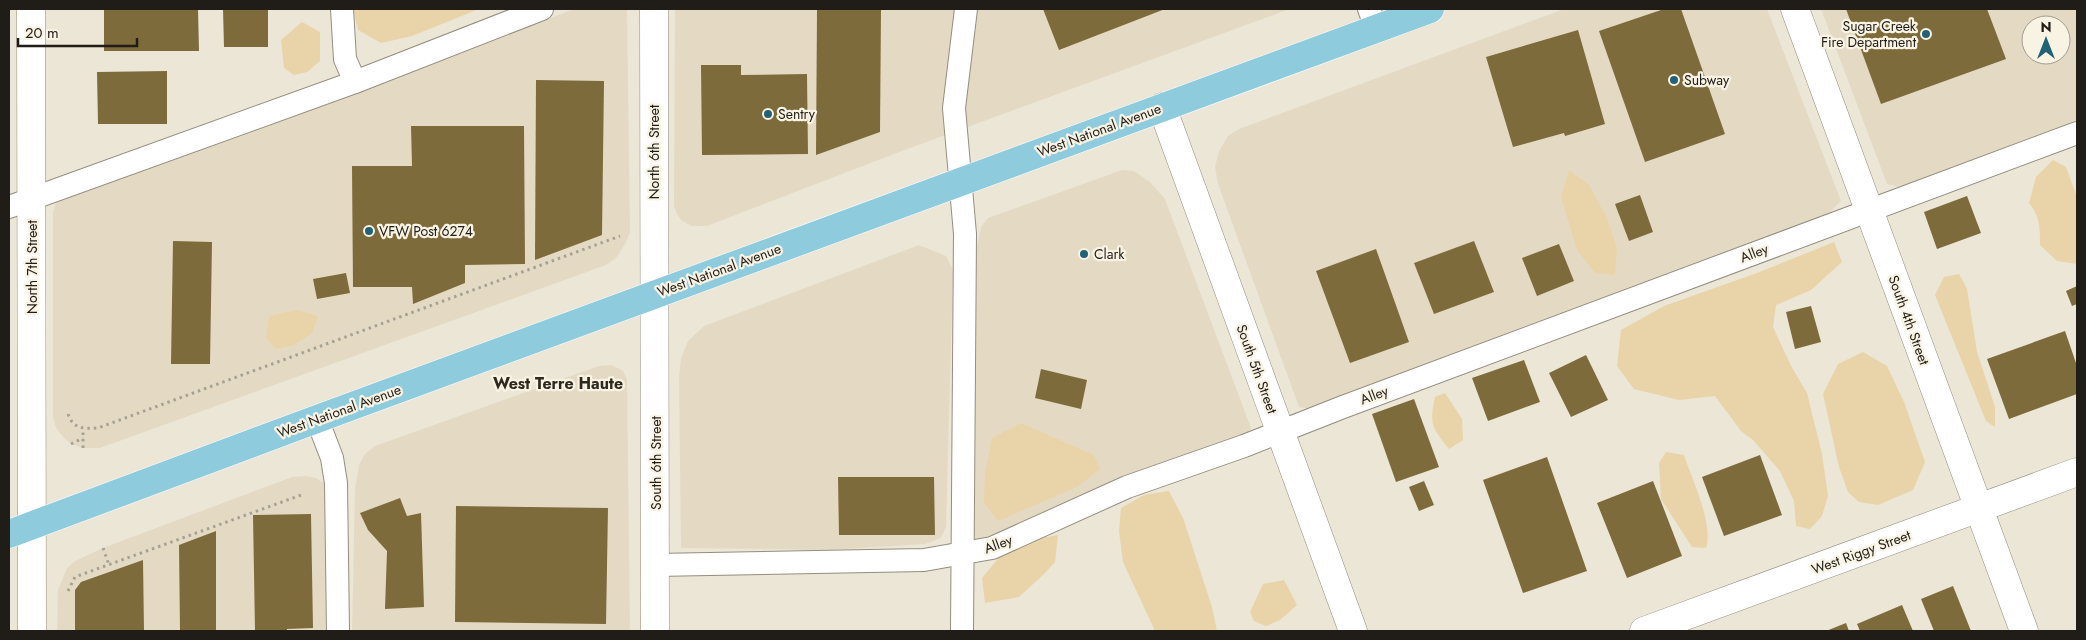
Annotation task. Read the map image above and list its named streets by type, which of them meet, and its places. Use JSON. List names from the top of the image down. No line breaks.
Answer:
{"streets":{"main road":["West National Avenue"],"street":["North 6th Street","North 7th Street","South 4th Street","South 5th Street","South 6th Street","West Riggy Street"],"lane":["Alley"]},"crossings":[["West National Avenue","North 6th Street"],["West National Avenue","North 7th Street"],["West National Avenue","South 5th Street"],["West National Avenue","South 6th Street"],["North 6th Street","South 6th Street"],["Alley","South 4th Street"],["Alley","South 5th Street"],["Alley","South 6th Street"],["South 4th Street","West Riggy Street"]],"districts":["West Terre Haute"],"places":["Sugar Creek Fire Department","Subway","Sentry","VFW Post 6274","Clark"],"scale_bar":"20 m","north":"top"}
